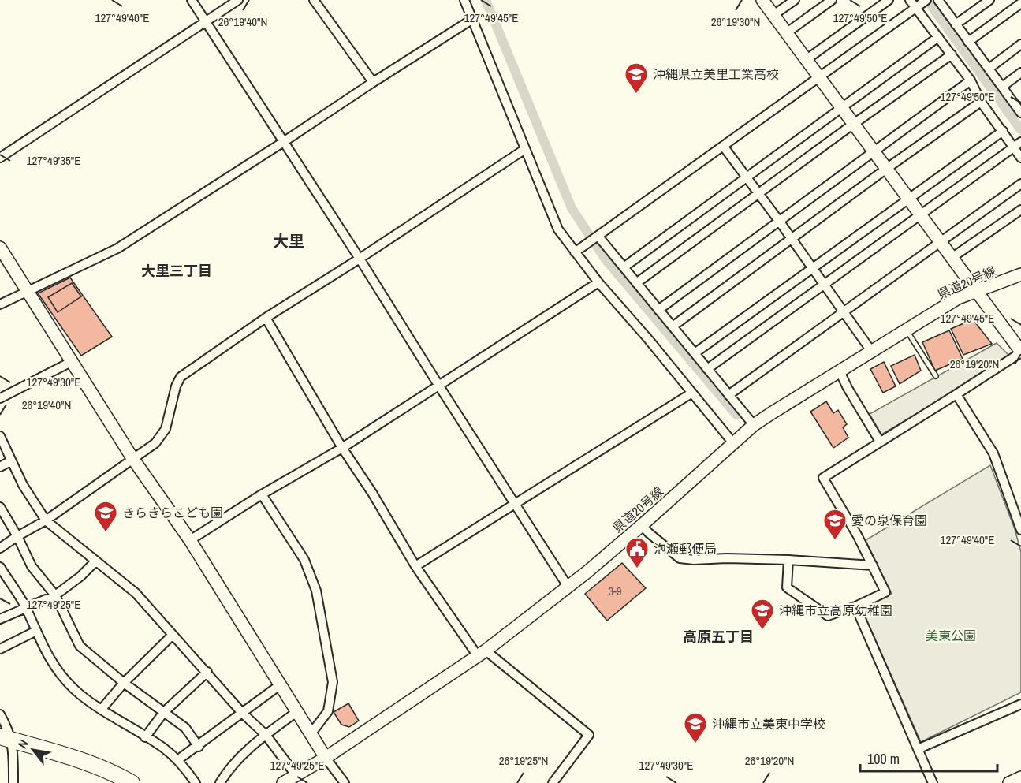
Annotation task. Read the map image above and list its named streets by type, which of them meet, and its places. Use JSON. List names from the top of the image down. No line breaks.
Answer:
{"streets":{"street":["県道20号線"]},"districts":["大里","大里三丁目","高原五丁目"],"parks":["美東公園"],"places":{"school or university":["沖縄県立美里工業高校","きらきらこども園","愛の泉保育園","沖縄市立高原幼稚園","沖縄市立美東中学校"],"public building":["泡瀬郵便局"]},"house_numbers":["3-9"],"scale_bar":"100 m","north":"top left","coordinates":["127°49'40\"E","127°49'45\"E","127°49'50\"E","26°19'40\"N","26°19'30\"N","127°49'35\"E","26°19'20\"N","127°49'30\"E","127°49'25\"E","26°19'25\"N"]}
